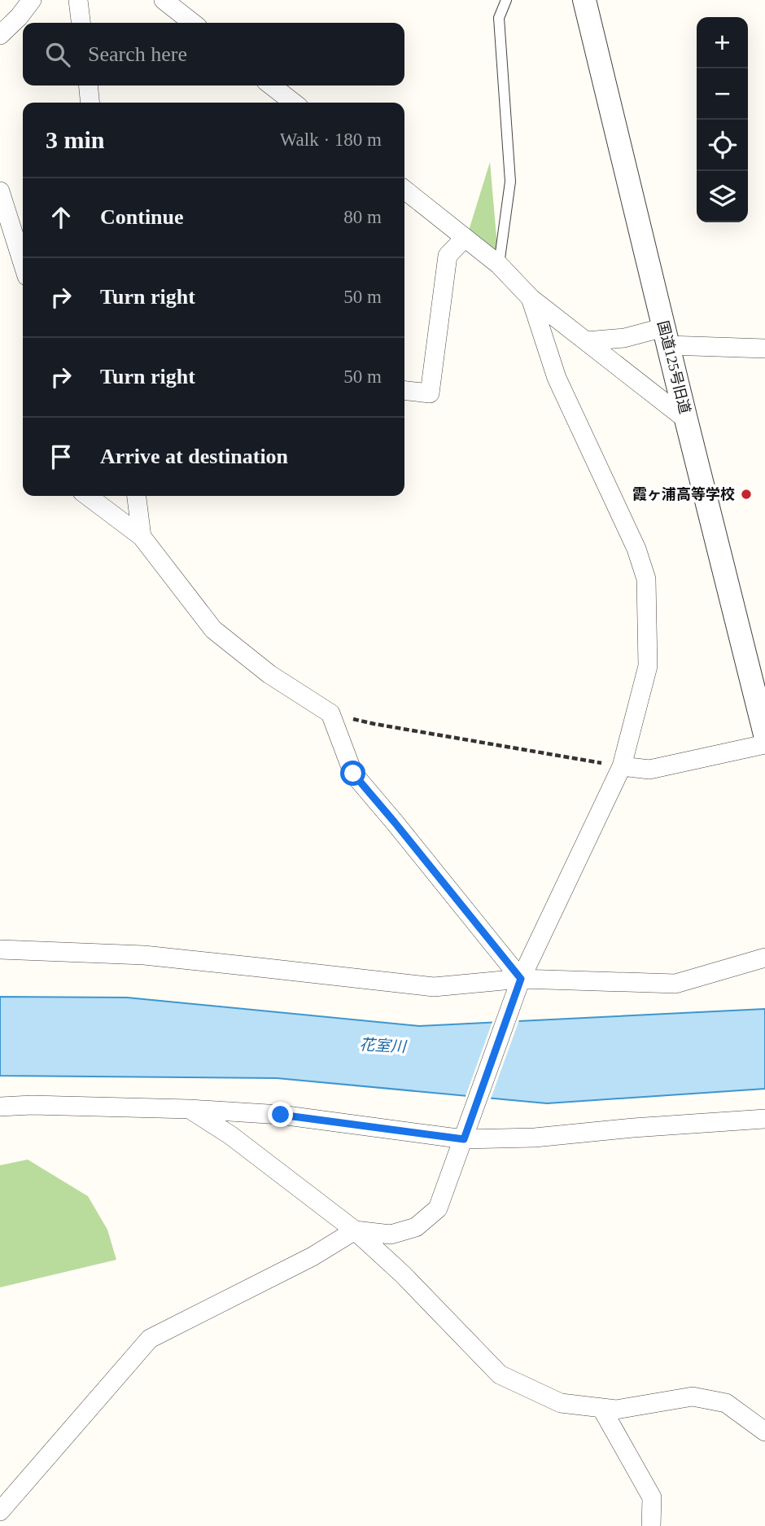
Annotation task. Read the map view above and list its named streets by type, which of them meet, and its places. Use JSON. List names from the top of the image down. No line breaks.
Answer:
{"streets":{"street":["国道125号旧道"]},"water":["花室川"],"places":["霞ヶ浦高等学校"],"page":{"map_buttons":["+","−"],"search":"Search here","heading":["3 min","Walk · 180 m"],"list":[["Continue","80 m"],["Turn right","50 m"],["Turn right","50 m"],"Arrive at destination"]}}
